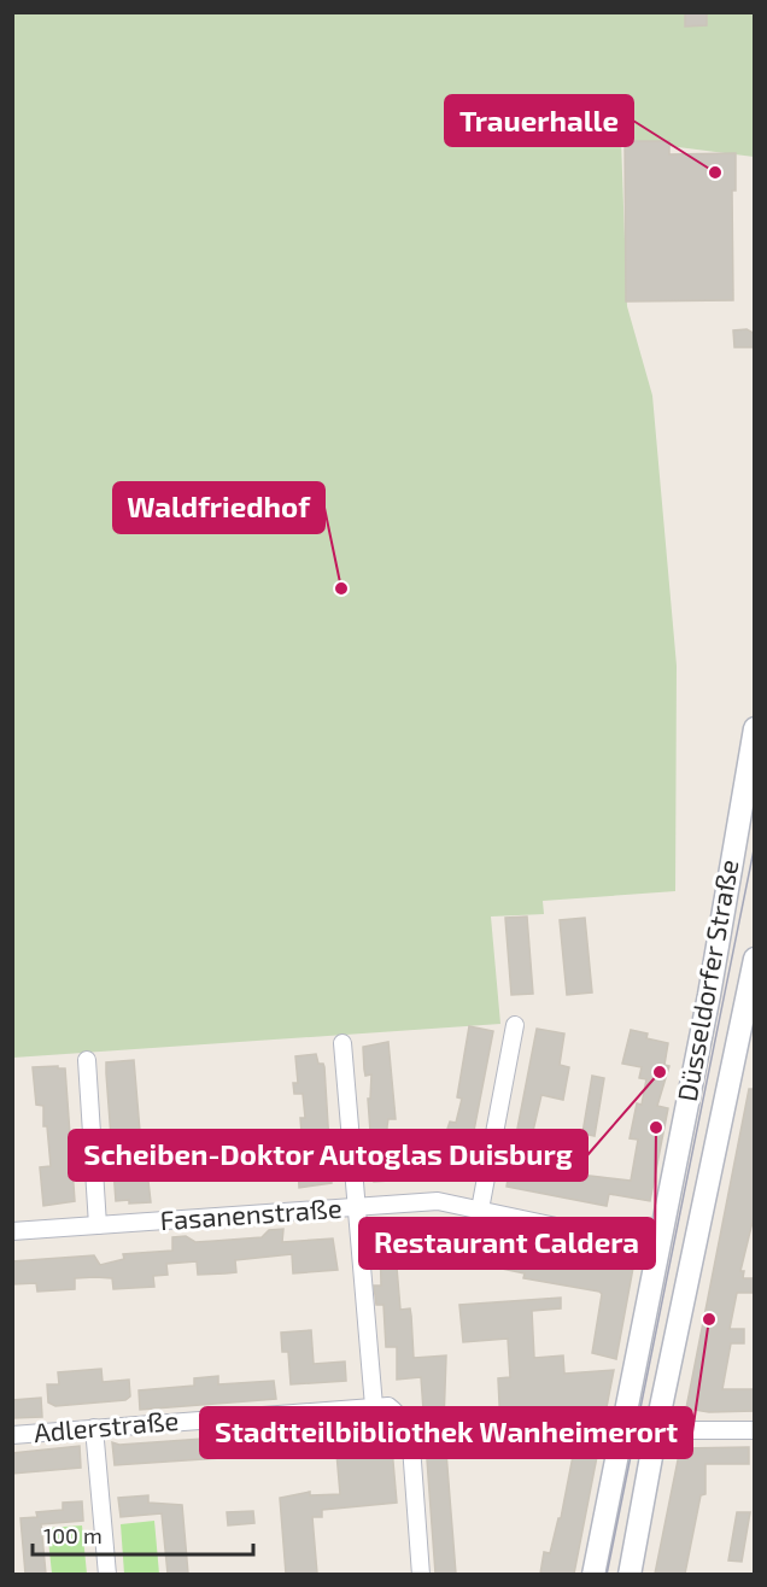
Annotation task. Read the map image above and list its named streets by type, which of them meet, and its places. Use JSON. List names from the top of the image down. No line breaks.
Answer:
{"streets":{"main road":["Düsseldorfer Straße"],"street":["Fasanenstraße","Adlerstraße"]},"crossings":[["Düsseldorfer Straße","Fasanenstraße"]],"places":["Trauerhalle","Waldfriedhof","Scheiben-Doktor Autoglas Duisburg","Restaurant Caldera","Stadtteilbibliothek Wanheimerort"],"scale_bar":"100 m"}
